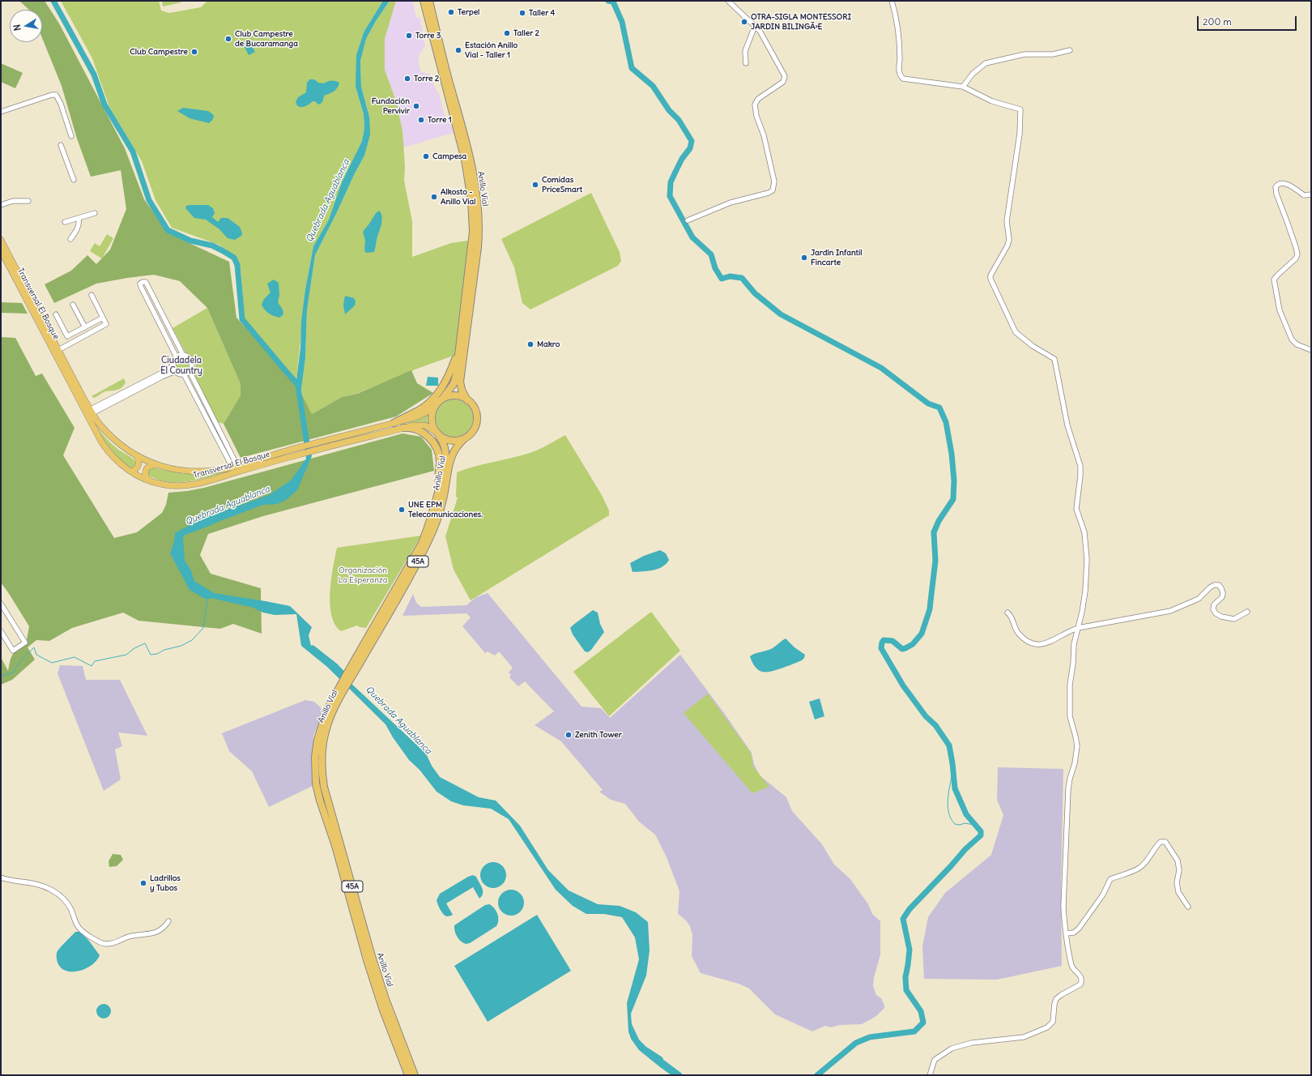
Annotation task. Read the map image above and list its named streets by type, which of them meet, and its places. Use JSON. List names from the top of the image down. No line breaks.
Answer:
{"streets":{"highway":["Anillo Víal","45A"],"main road":["Transversal El Bosque"]},"crossings":[["Anillo Víal","Transversal El Bosque"]],"districts":["Ciudadela El Country"],"water":["Quebrada Aguablanca"],"parks":["Organización La Esperanza"],"places":["Terpel","Taller 4","OTRA-SIGLA MONTESSORI JARDIN BILINGÃ›E","Taller 2","Torre 3","Club Campestre de Bucaramanga","Estación Anillo Vial - Taller 1","Club Campestre","Torre 2","Fundación Pervivir","Torre 1","Campesa","Comidas PriceSmart","Alkosto - Anillo Vial","Jardín Infantil Fincarte","Makro","UNE EPM Telecomunicaciones.","Zenith Tower","Ladrillos y Tubos"],"scale_bar":"200 m","north":"left"}
